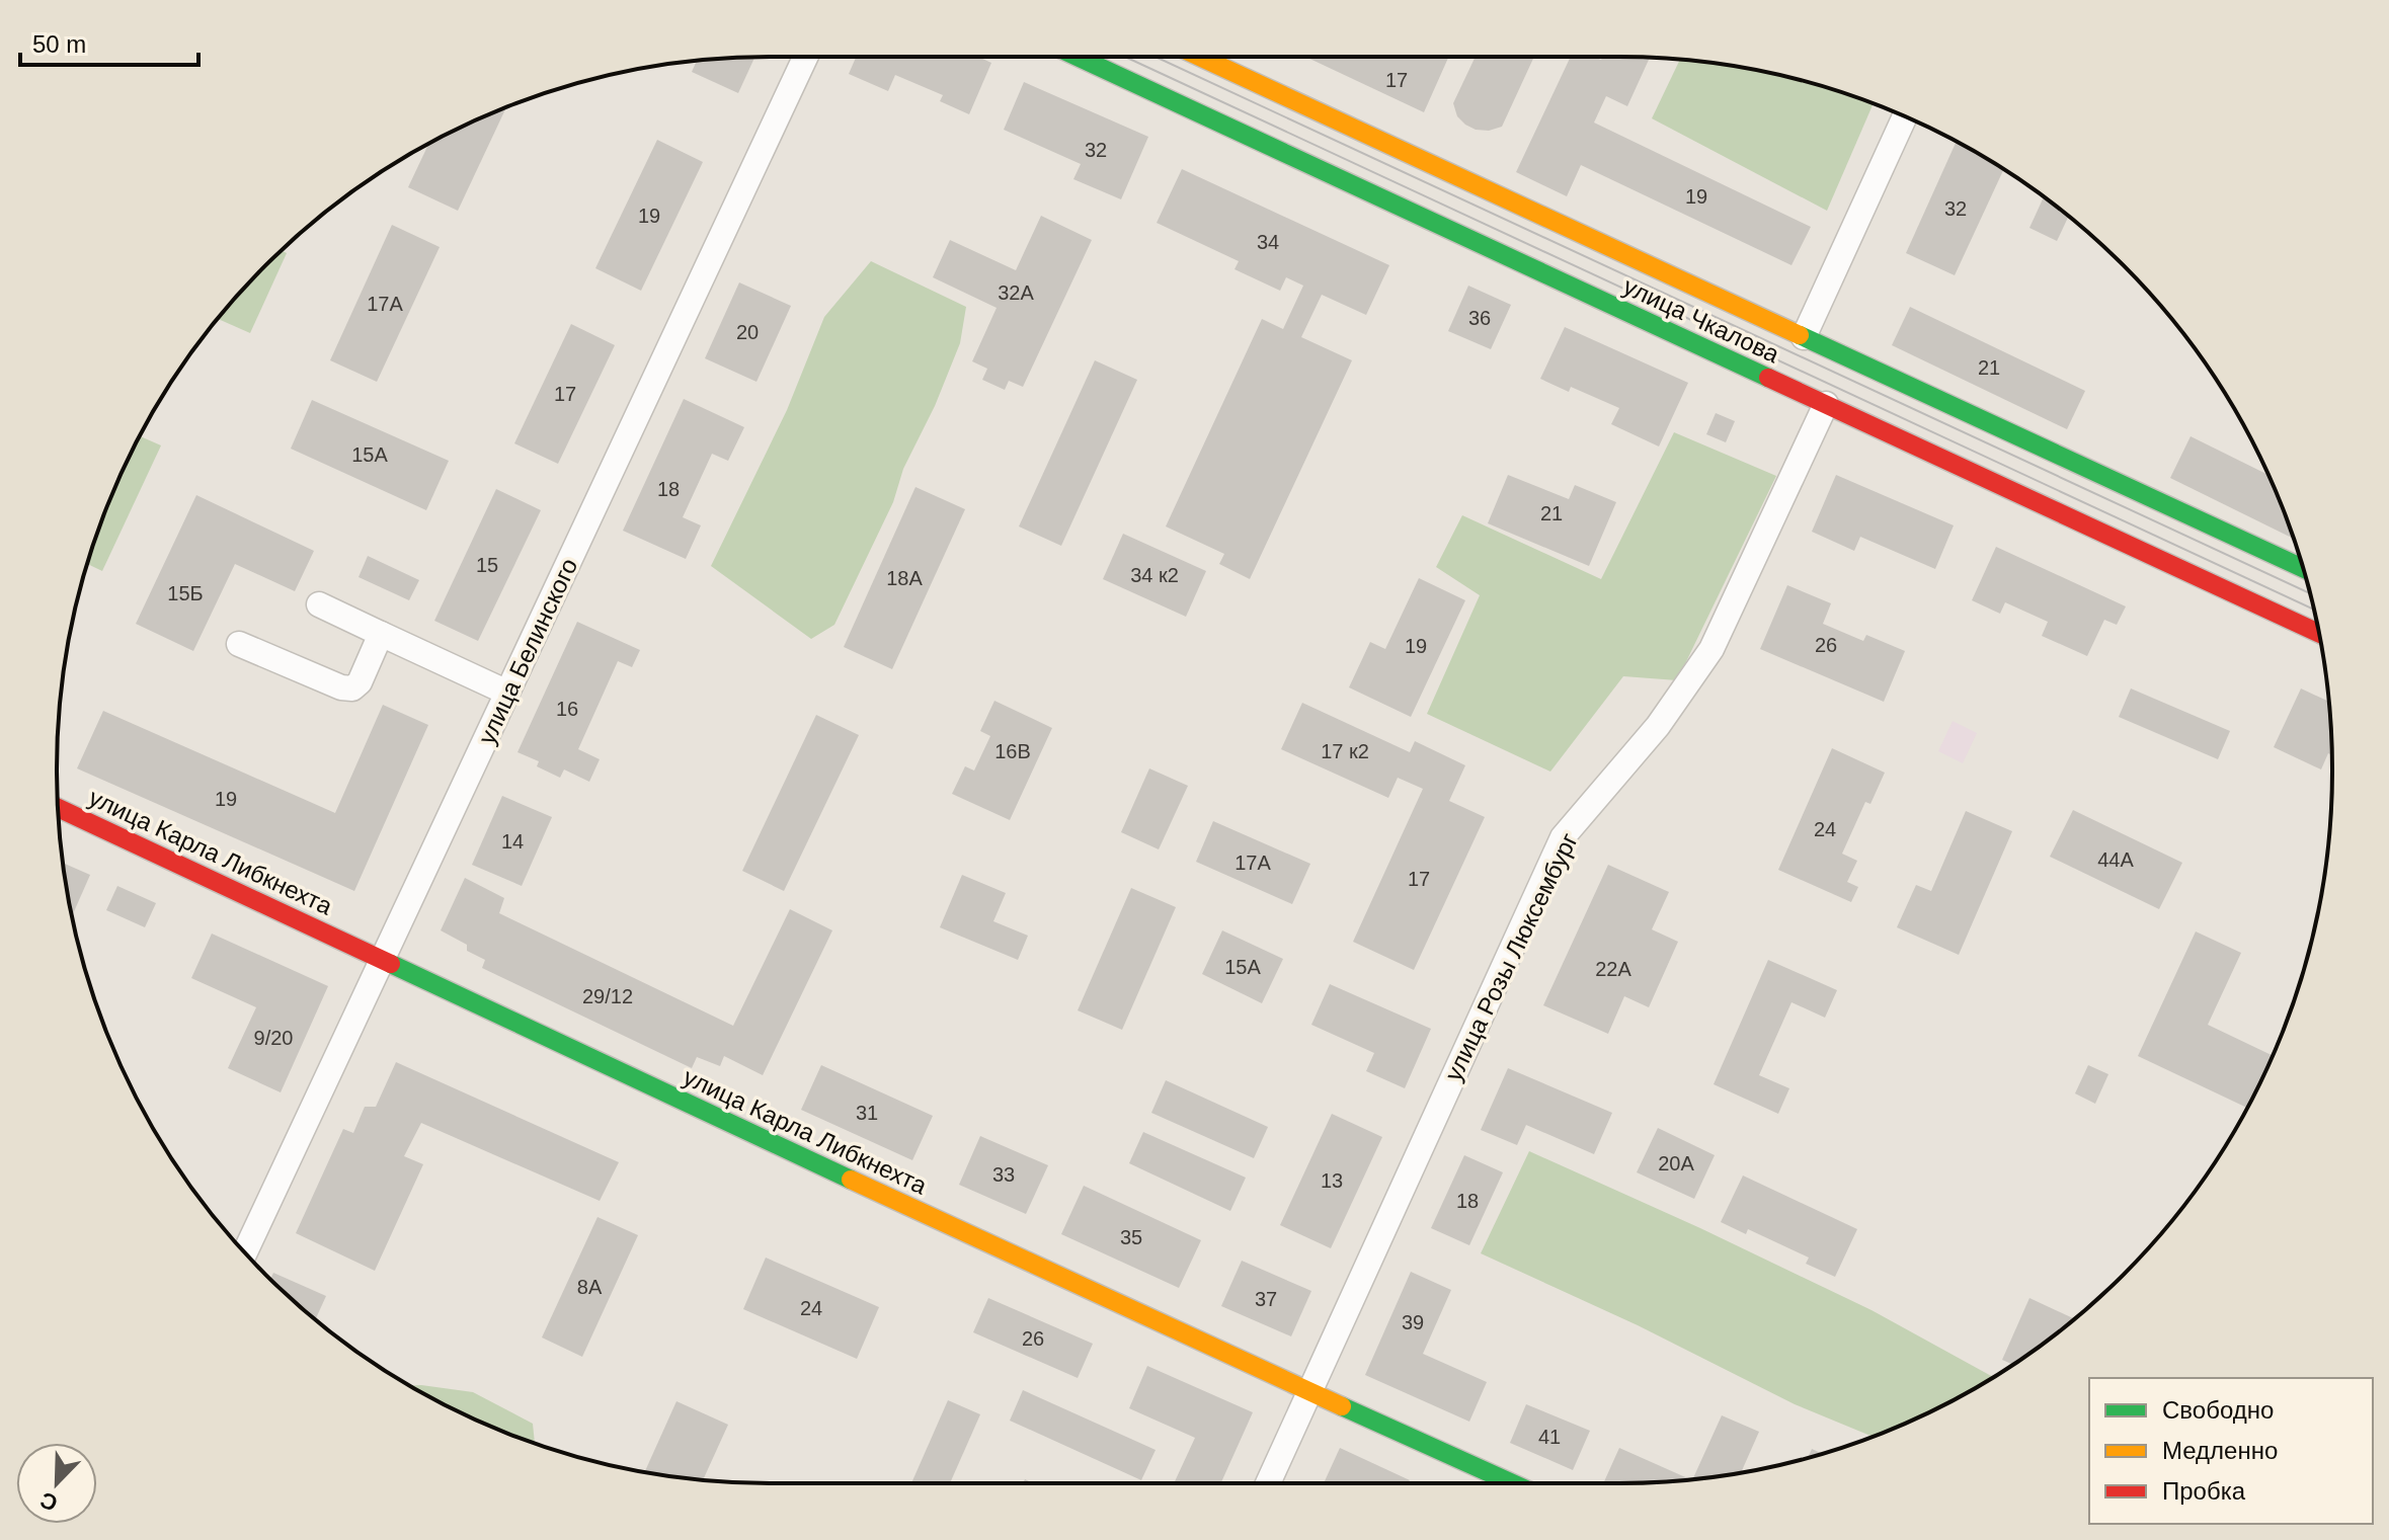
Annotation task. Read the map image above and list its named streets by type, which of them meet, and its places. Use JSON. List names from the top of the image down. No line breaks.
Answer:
{"streets":{"main road":["улица Чкалова","улица Карла Либкнехта"],"street":["улица Белинского","улица Розы Люксембург"]},"crossings":[["улица Чкалова","улица Розы Люксембург"],["улица Белинского","улица Карла Либкнехта"],["улица Карла Либкнехта","улица Розы Люксембург"]],"house_numbers":["17","32","19","32","19","34","32А","17А","36","20","21","17","15А","18","21","15","34 к2","18А","15Б","26","19","16","16В","17 к2","19","24","14","44А","17А","17","15А","22А","29/12","9/20","31","20А","33","13","18","35","8А","37","24","39","26","41"],"legend":["Свободно","Медленно","Пробка"],"scale_bar":"50 m","north":"bottom left"}
